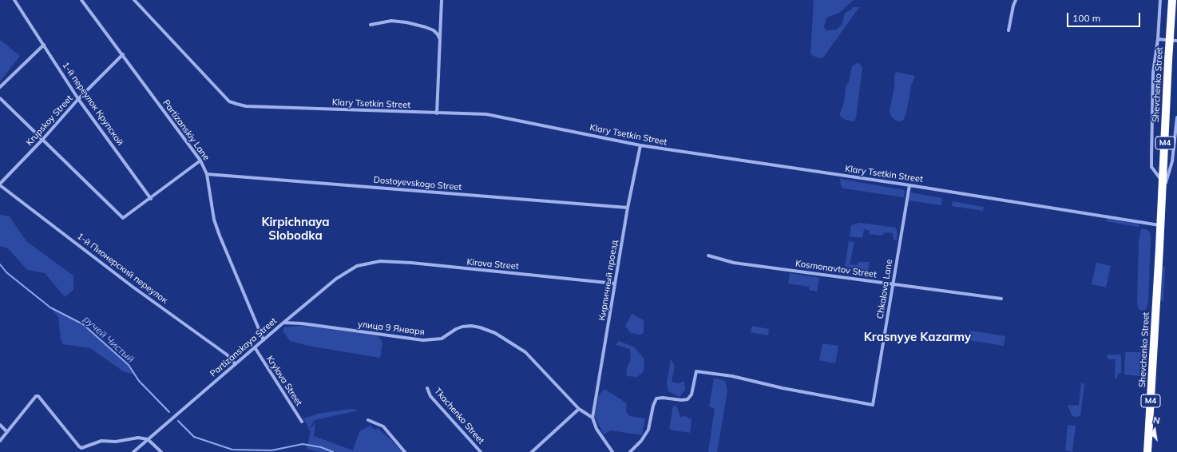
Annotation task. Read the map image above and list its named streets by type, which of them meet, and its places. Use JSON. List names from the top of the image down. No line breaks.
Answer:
{"streets":{"highway":["Shevchenko Street","M4"],"street":["1-й переулок Крупской","Klary Tsetkin Street","Krupskoy Street","Partizanskiy Lane","Dostoyevskogo Street","Kirova Street","1-й Пионерский переулок","Kosmonavtov Street","Кирпичный проезд","Chkalova Lane","улица 9 Января","Partizanskaya Street","Krylova Street","Tkachenko Street"]},"crossings":[["Shevchenko Street","Klary Tsetkin Street"],["1-й переулок Крупской","Krupskoy Street"],["Klary Tsetkin Street","Кирпичный проезд"],["Klary Tsetkin Street","Chkalova Lane"],["Krupskoy Street","Partizanskiy Lane"],["Krupskoy Street","1-й Пионерский переулок"],["Partizanskiy Lane","Dostoyevskogo Street"],["Partizanskiy Lane","Partizanskaya Street"],["Dostoyevskogo Street","Кирпичный проезд"],["Kirova Street","Кирпичный проезд"],["Kirova Street","Partizanskaya Street"],["1-й Пионерский переулок","Partizanskaya Street"],["Kosmonavtov Street","Chkalova Lane"],["Кирпичный проезд","улица 9 Января"],["улица 9 Января","Partizanskaya Street"],["Partizanskaya Street","Krylova Street"]],"districts":["Kirpichnaya Slobodka","Krasnyye Kazarmy"],"water":["ручей Чистый"],"scale_bar":"100 m","north":"top"}
